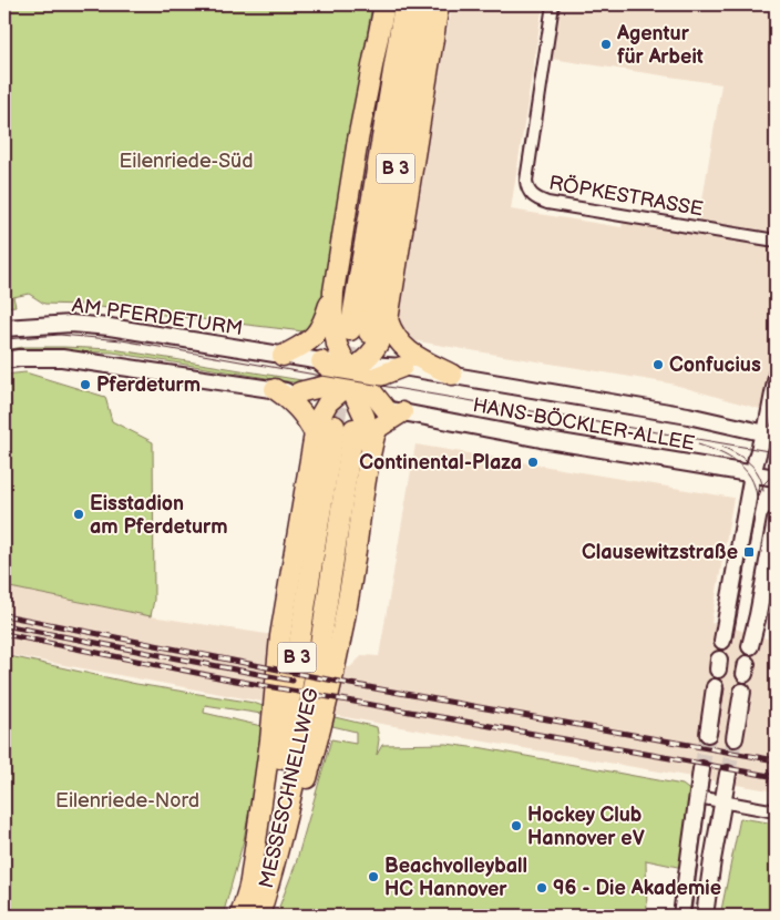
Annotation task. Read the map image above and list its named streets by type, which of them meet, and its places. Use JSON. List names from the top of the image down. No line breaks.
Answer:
{"streets":{"highway":["B 3","MESSESCHNELLWEG"],"main road":["AM PFERDETURM","HANS-BÖCKLER-ALLEE"],"street":["RÖPKESTRASSE"]},"parks":["Eilenriede-Süd","Eilenriede-Nord"],"places":{"other":["Agentur für Arbeit","Confucius","Pferdeturm","Continental-Plaza","Eisstadion am Pferdeturm","Hockey Club Hannover eV","Beachvolleyball HC Hannover","96 - Die Akademie"],"transit":["Clausewitzstraße"]}}
